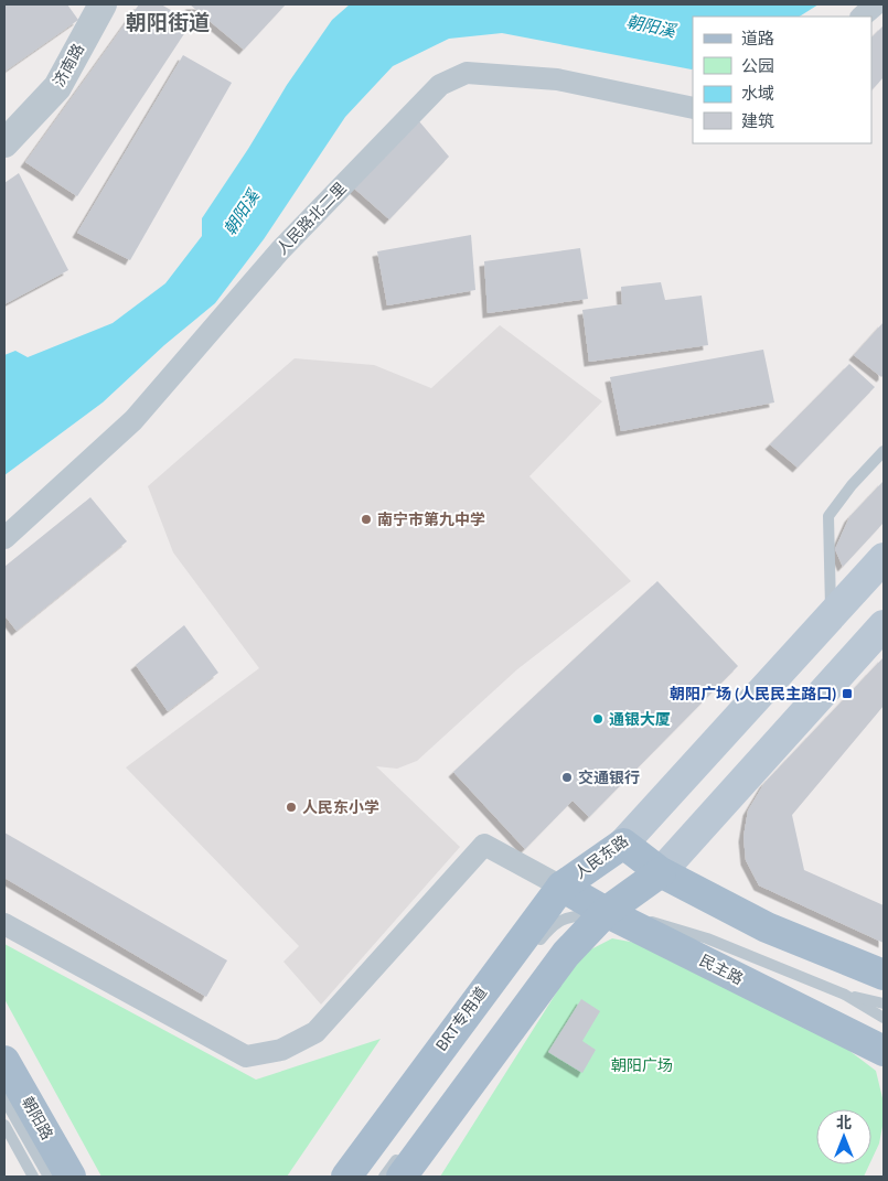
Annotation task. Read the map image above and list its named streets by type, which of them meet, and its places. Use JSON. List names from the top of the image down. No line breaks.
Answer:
{"streets":{"main road":["人民东路","民主路","朝阳路"],"street":["济南路","人民路北二里"]},"crossings":[["人民东路","民主路"]],"districts":["朝阳街道"],"water":["朝阳溪"],"parks":["朝阳广场"],"places":{"other":["南宁市第九中学","通银大厦","交通银行","人民东小学"],"transit":["朝阳广场 (人民民主路口)"]},"legend":["道路","公园","水域","建筑"],"north":"top"}
